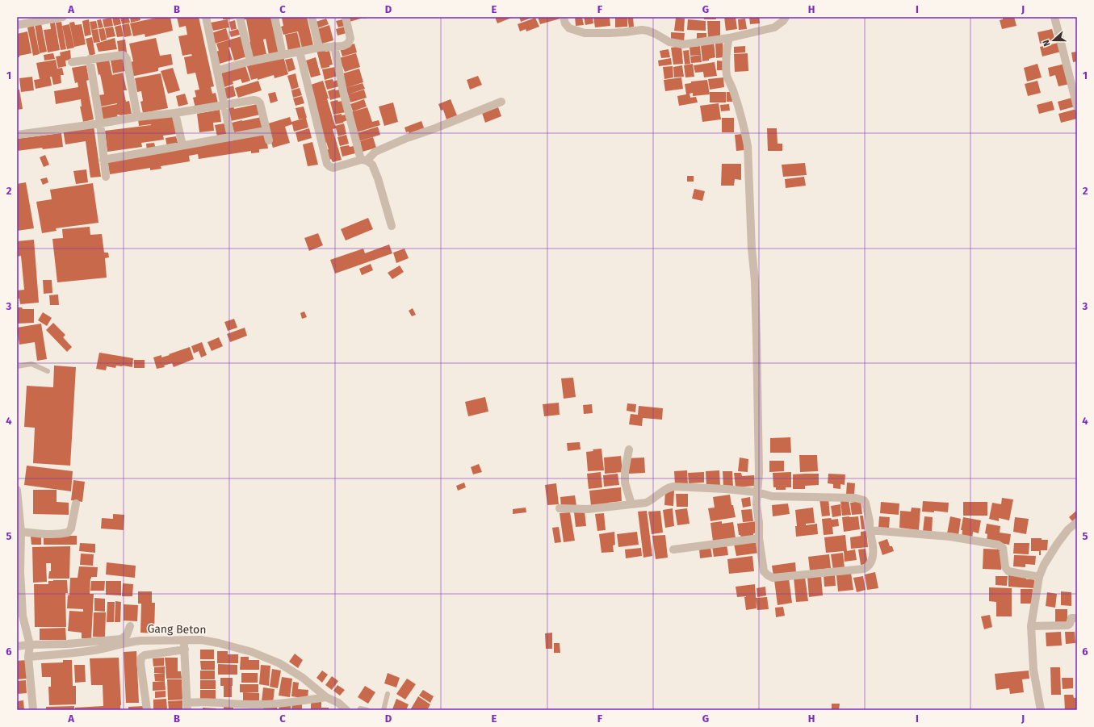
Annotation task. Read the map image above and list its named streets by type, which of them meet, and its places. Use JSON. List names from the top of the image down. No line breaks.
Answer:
{"streets":{"street":["Gang Beton"]},"north":"left","grid":{"columns":["A","B","C","D","E","F","G","H","I","J"],"rows":["1","2","3","4","5","6"]}}
